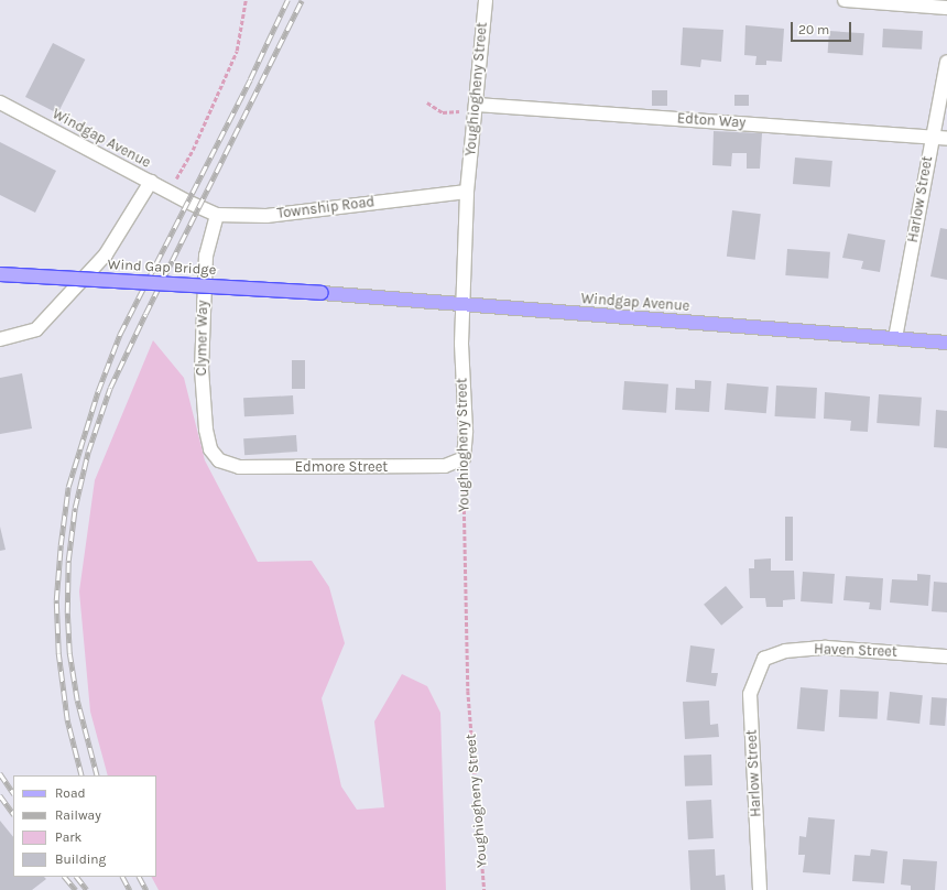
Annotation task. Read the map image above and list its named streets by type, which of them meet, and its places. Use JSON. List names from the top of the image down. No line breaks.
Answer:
{"streets":{"main road":["Windgap Avenue","Wind Gap Bridge"],"street":["Youghiogheny Street","Edton Way","Harlow Street","Township Road","Clymer Way","Edmore Street","Haven Street"]},"crossings":[["Youghiogheny Street","Edton Way"],["Youghiogheny Street","Windgap Avenue"],["Youghiogheny Street","Township Road"],["Youghiogheny Street","Edmore Street"],["Edton Way","Harlow Street"],["Windgap Avenue","Harlow Street"],["Windgap Avenue","Township Road"],["Windgap Avenue","Wind Gap Bridge"],["Harlow Street","Haven Street"],["Township Road","Clymer Way"],["Clymer Way","Edmore Street"]],"legend":["Road","Railway","Park","Building"],"scale_bar":"20 m"}
